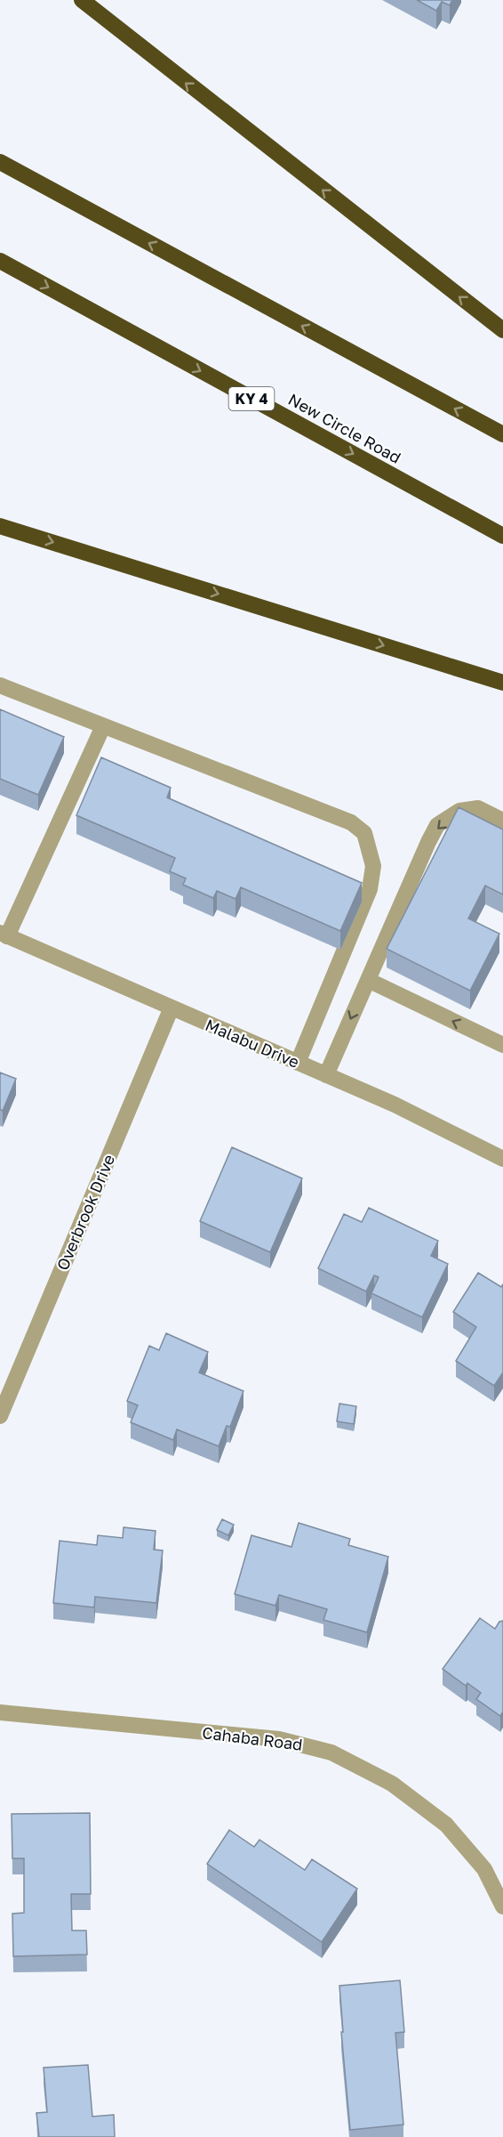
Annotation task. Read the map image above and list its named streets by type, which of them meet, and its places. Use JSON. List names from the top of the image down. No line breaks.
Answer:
{"streets":{"highway":["KY 4","New Circle Road"],"street":["Malabu Drive","Overbrook Drive","Cahaba Road"]},"crossings":[["Malabu Drive","Overbrook Drive"]]}
